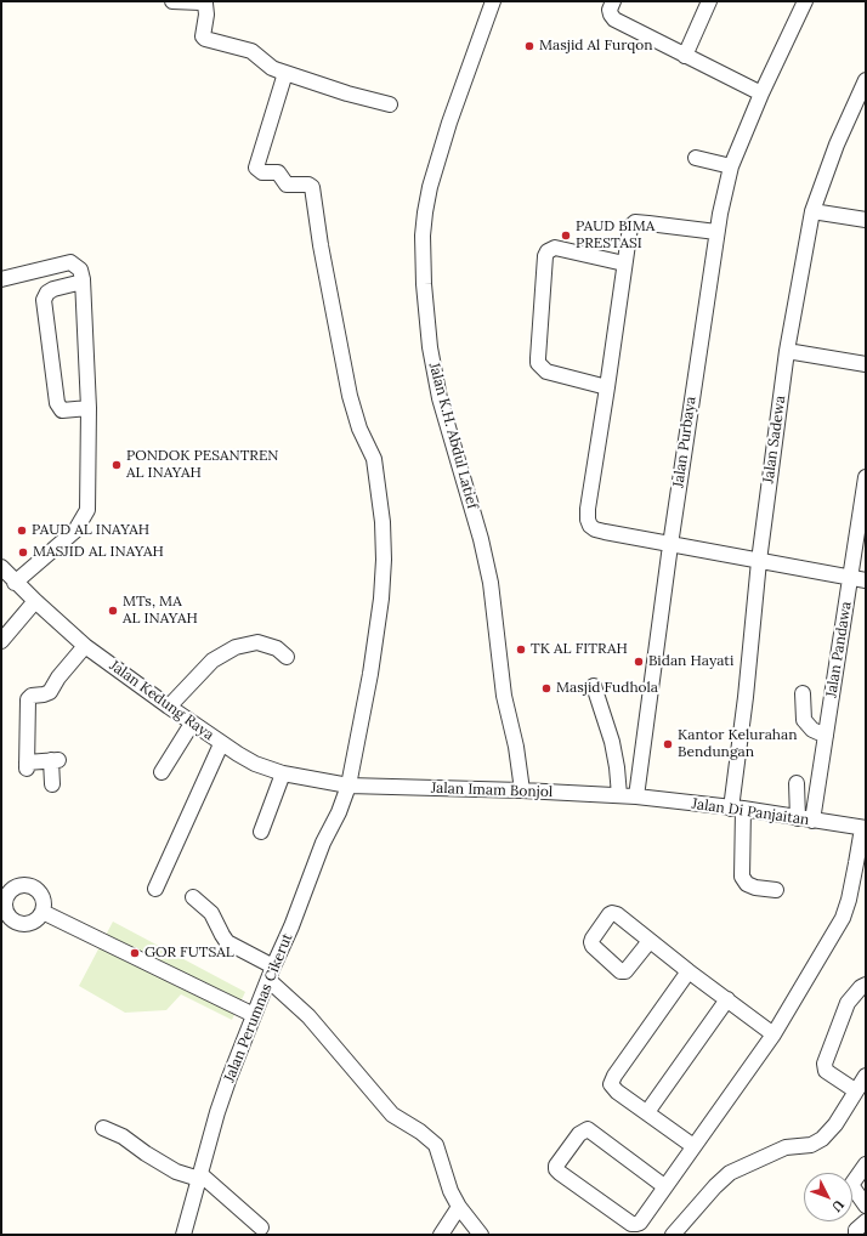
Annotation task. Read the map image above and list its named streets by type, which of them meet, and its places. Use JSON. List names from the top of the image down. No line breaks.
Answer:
{"streets":{"street":["Jalan K.H. Abdul Latief","Jalan Sadewa","Jalan Purbaya","Jalan Pandawa","Jalan Kedung Raya","Jalan Imam Bonjol","Jalan Di Panjaitan","Jalan Perumnas Cikerut"]},"crossings":[["Jalan K.H. Abdul Latief","Jalan Imam Bonjol"],["Jalan Sadewa","Jalan Di Panjaitan"],["Jalan Purbaya","Jalan Imam Bonjol"],["Jalan Purbaya","Jalan Di Panjaitan"],["Jalan Pandawa","Jalan Di Panjaitan"],["Jalan Kedung Raya","Jalan Imam Bonjol"],["Jalan Kedung Raya","Jalan Perumnas Cikerut"],["Jalan Imam Bonjol","Jalan Di Panjaitan"],["Jalan Imam Bonjol","Jalan Perumnas Cikerut"]],"places":["Masjid Al Furqon","PAUD BIMA PRESTASI","PONDOK PESANTREN AL INAYAH","PAUD AL INAYAH","MASJID AL INAYAH","MTs, MA AL INAYAH","TK AL FITRAH","Bidan Hayati","Masjid Fudhola","Kantor Kelurahan Bendungan","GOR FUTSAL"],"north":"bottom right"}
